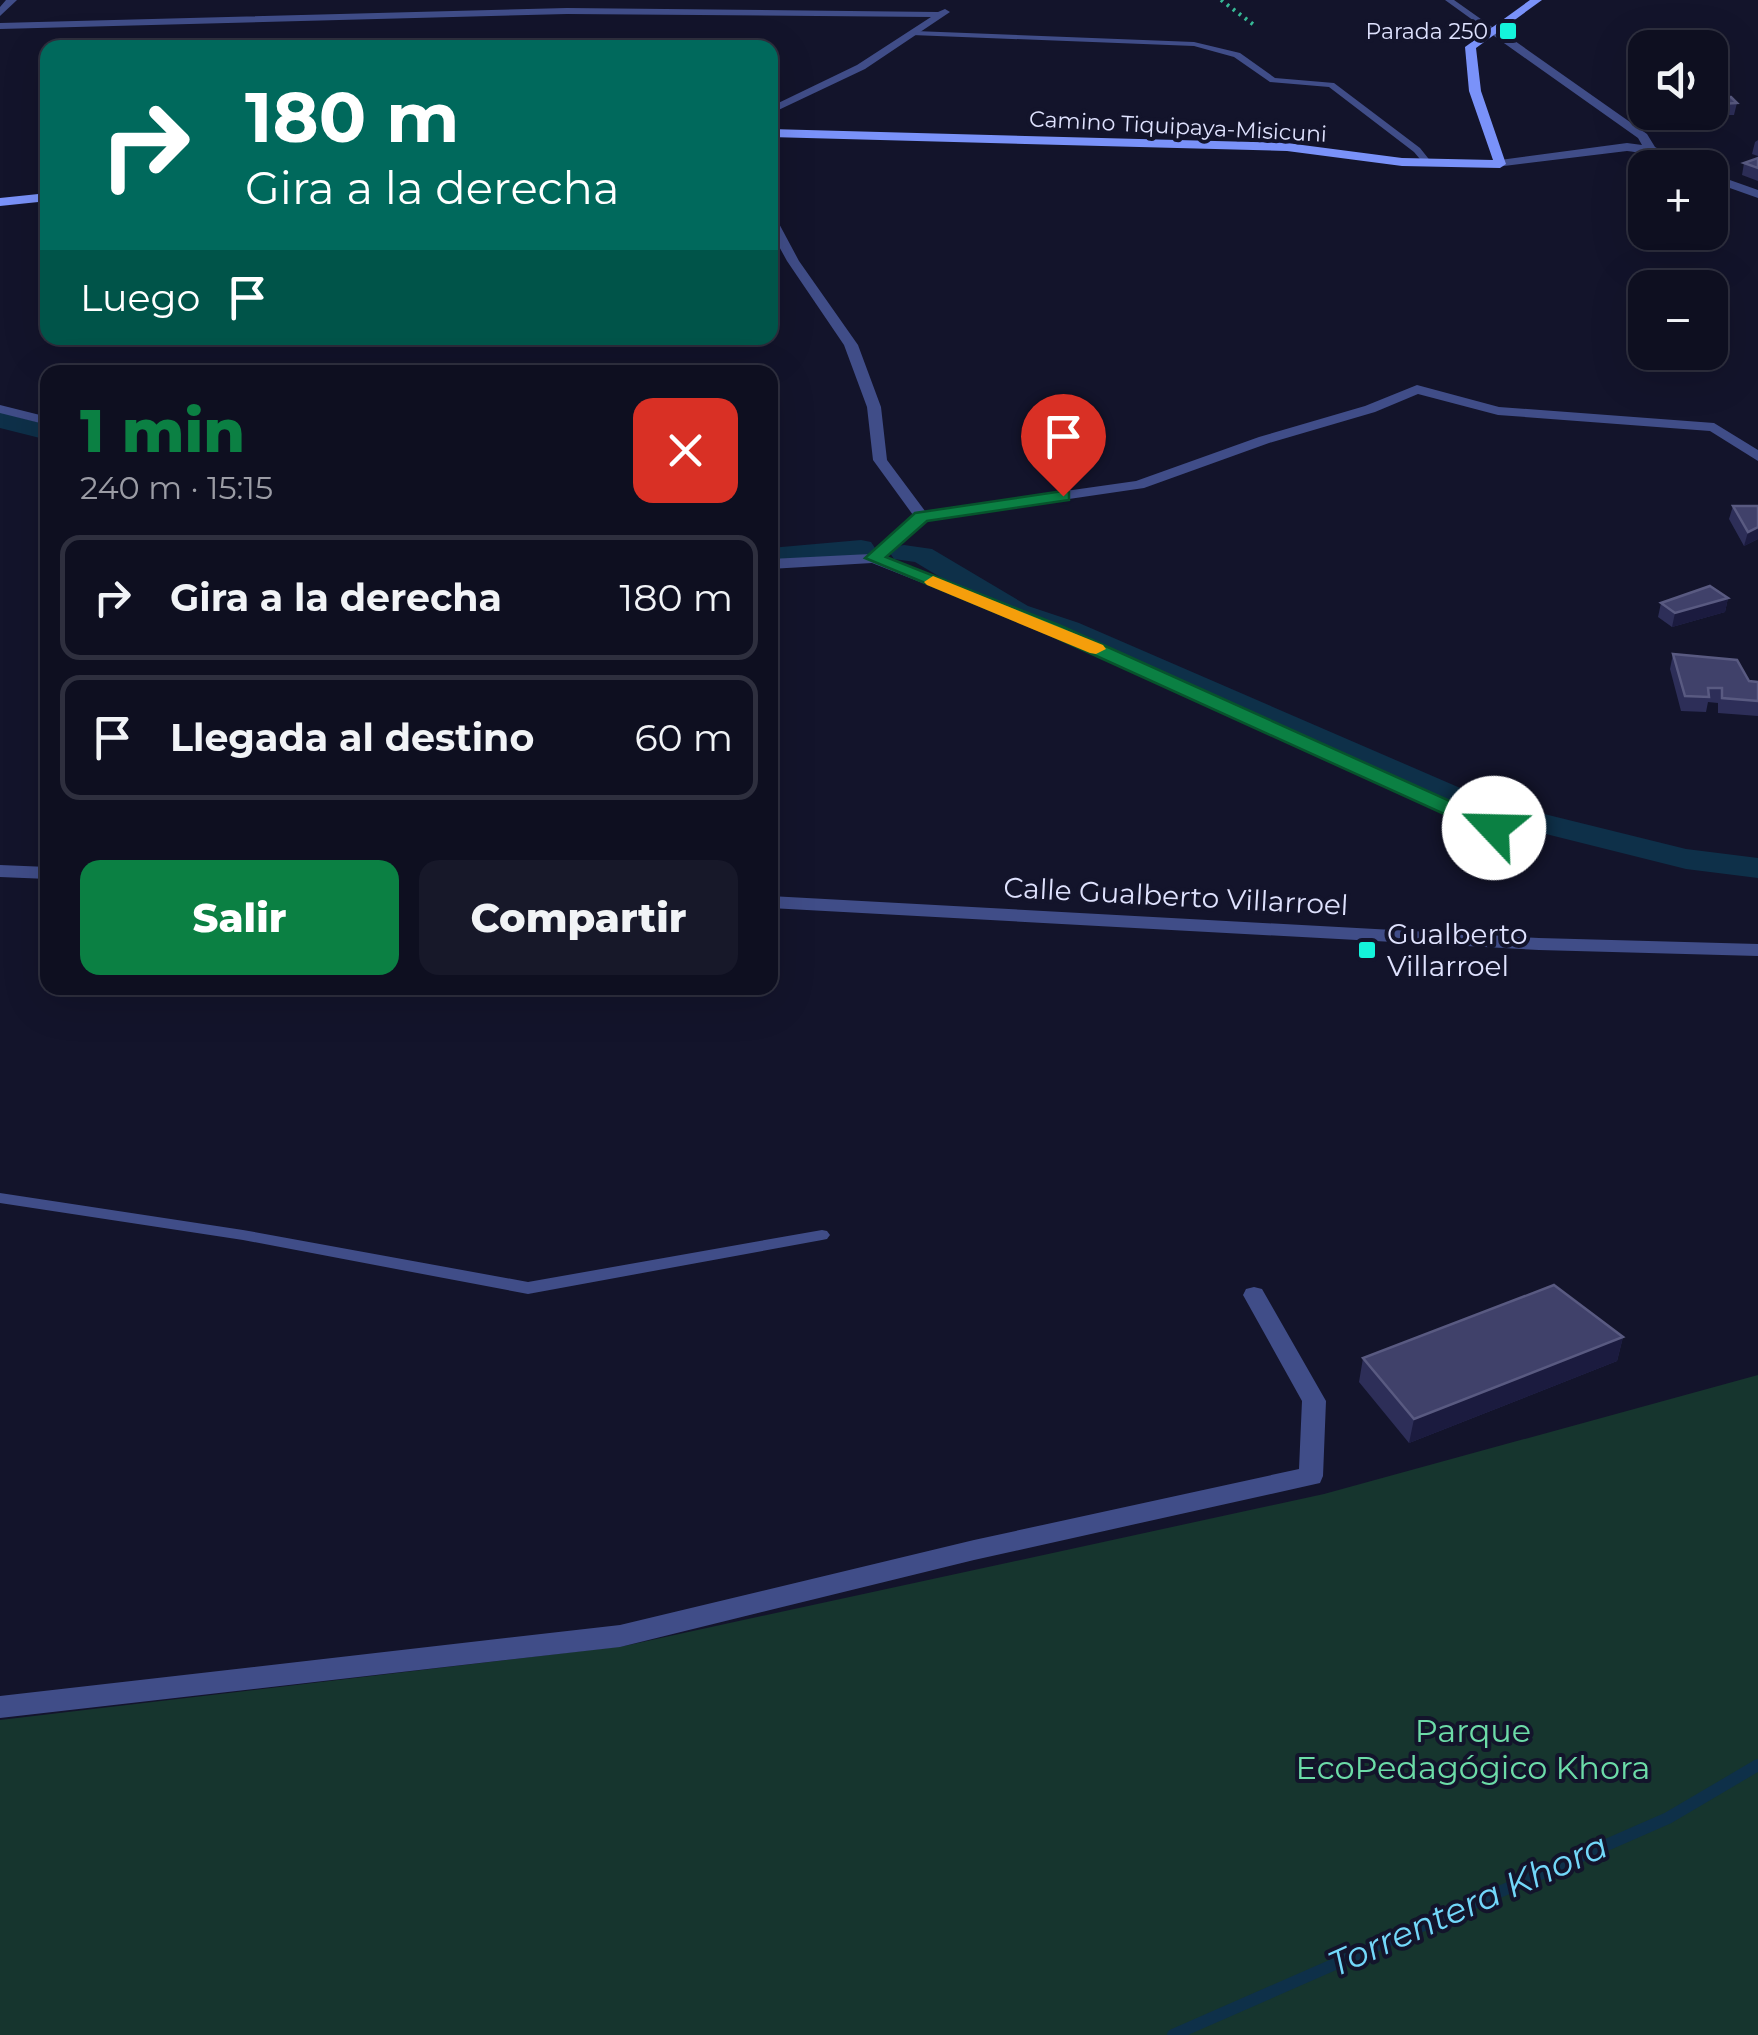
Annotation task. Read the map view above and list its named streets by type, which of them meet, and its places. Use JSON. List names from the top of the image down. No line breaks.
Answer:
{"streets":{"main road":["Camino Tiquipaya-Misicuni"],"street":["Calle Gualberto Villarroel"]},"water":["Torrentera Khora"],"parks":["Parque EcoPedagógico Khora"],"places":{"transit":["Parada 250","Gualberto Villarroel"]},"page":{"map_buttons":["+","−"],"turn":["180 m","Gira a la derecha"],"then":"Luego","heading":["1 min","240 m · 15:15"],"list":[{"name":"Gira a la derecha","value":"180 m"},{"name":"Llegada al destino","value":"60 m"}],"buttons":["Salir","Compartir"]}}
